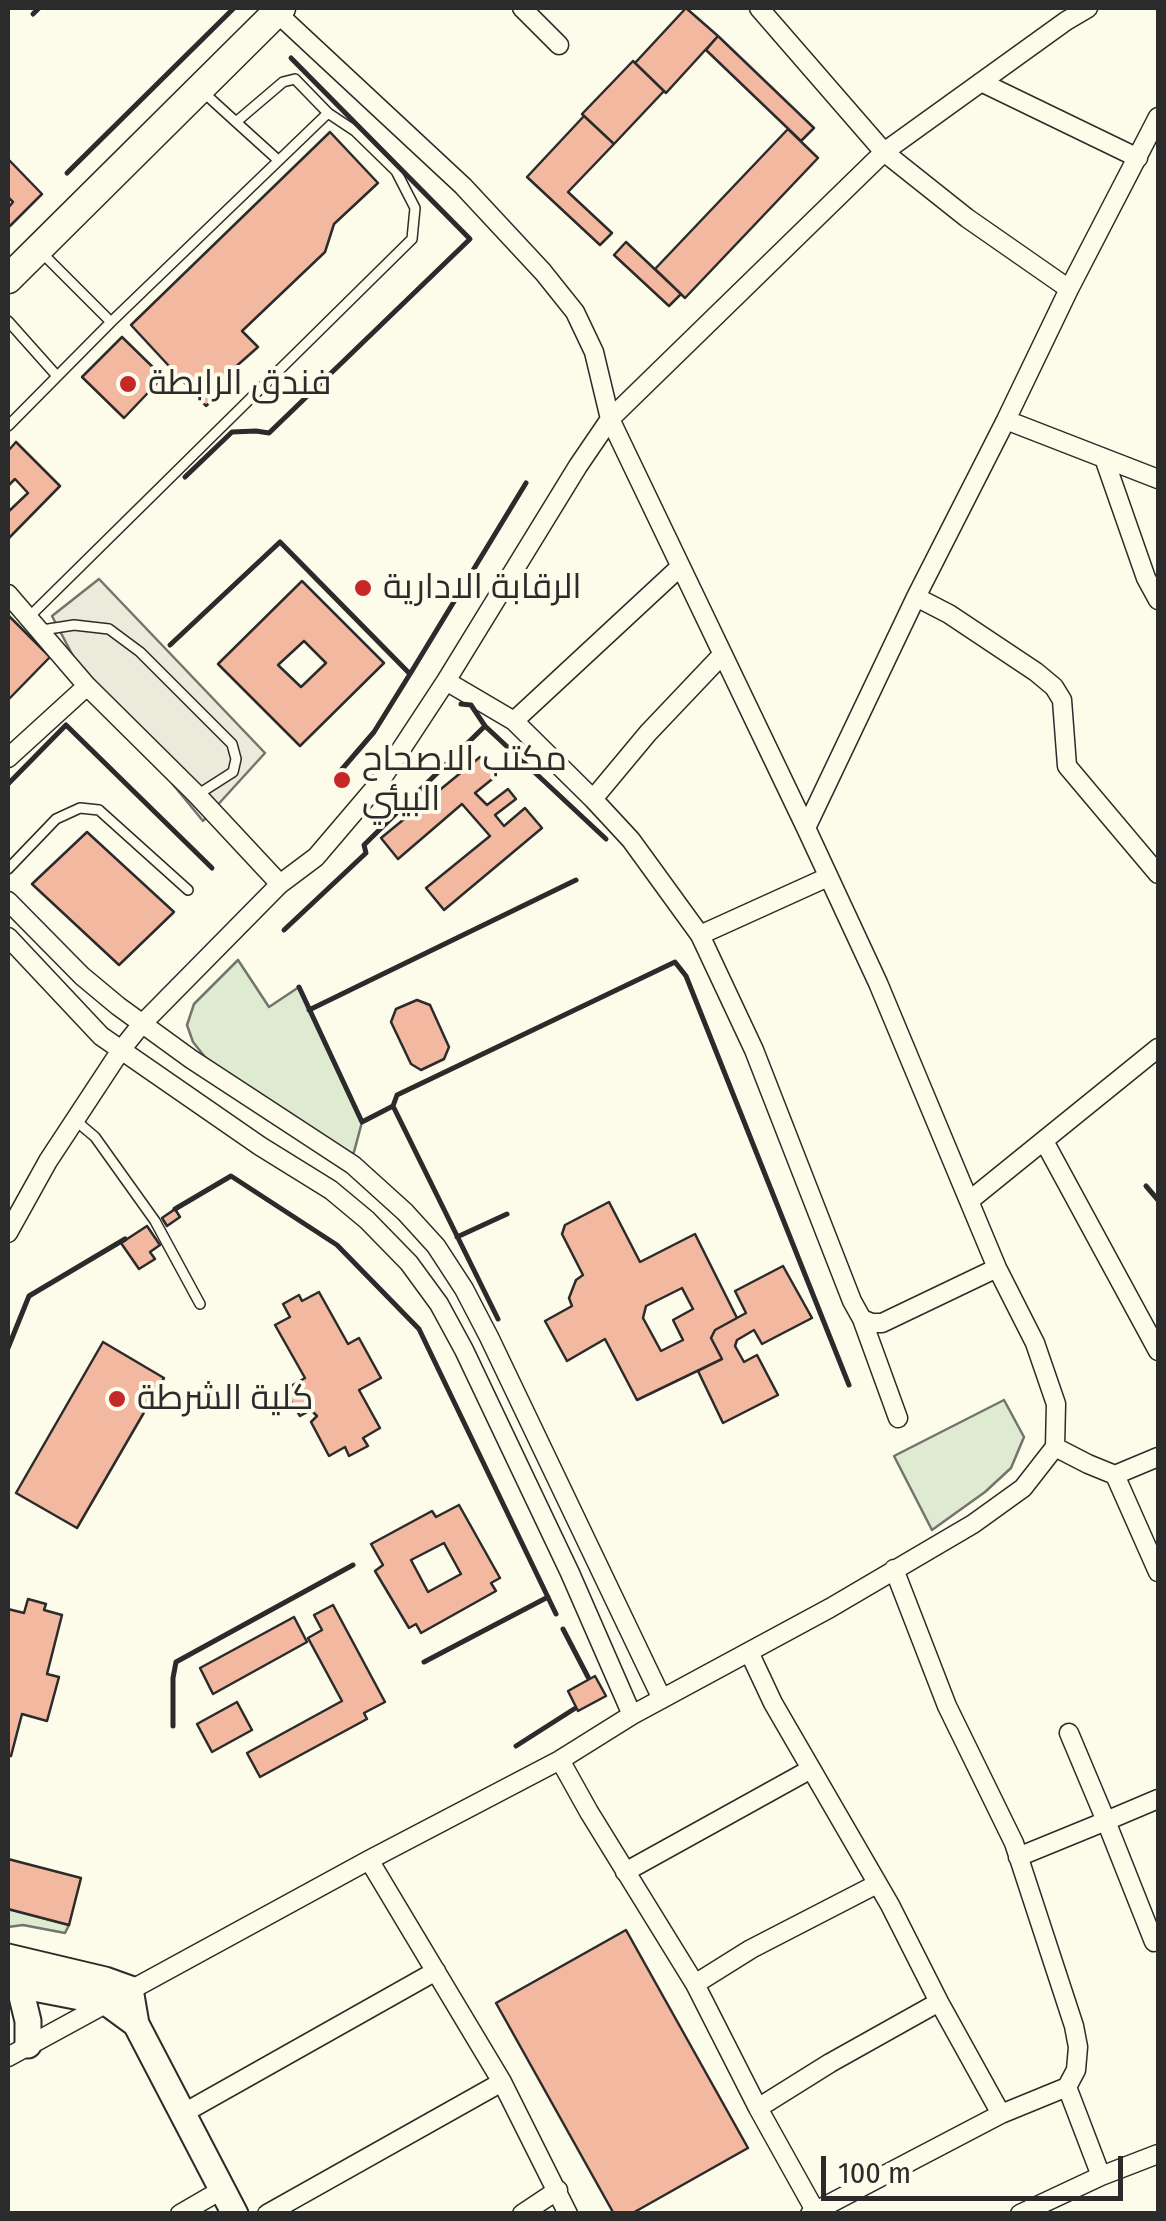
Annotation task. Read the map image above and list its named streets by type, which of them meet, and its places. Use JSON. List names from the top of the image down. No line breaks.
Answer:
{"places":["فندق الرابطة","الرقابة الادارية","مكتب الاصحاح البيئي","كلية الشرطة"],"scale_bar":"100 m"}
